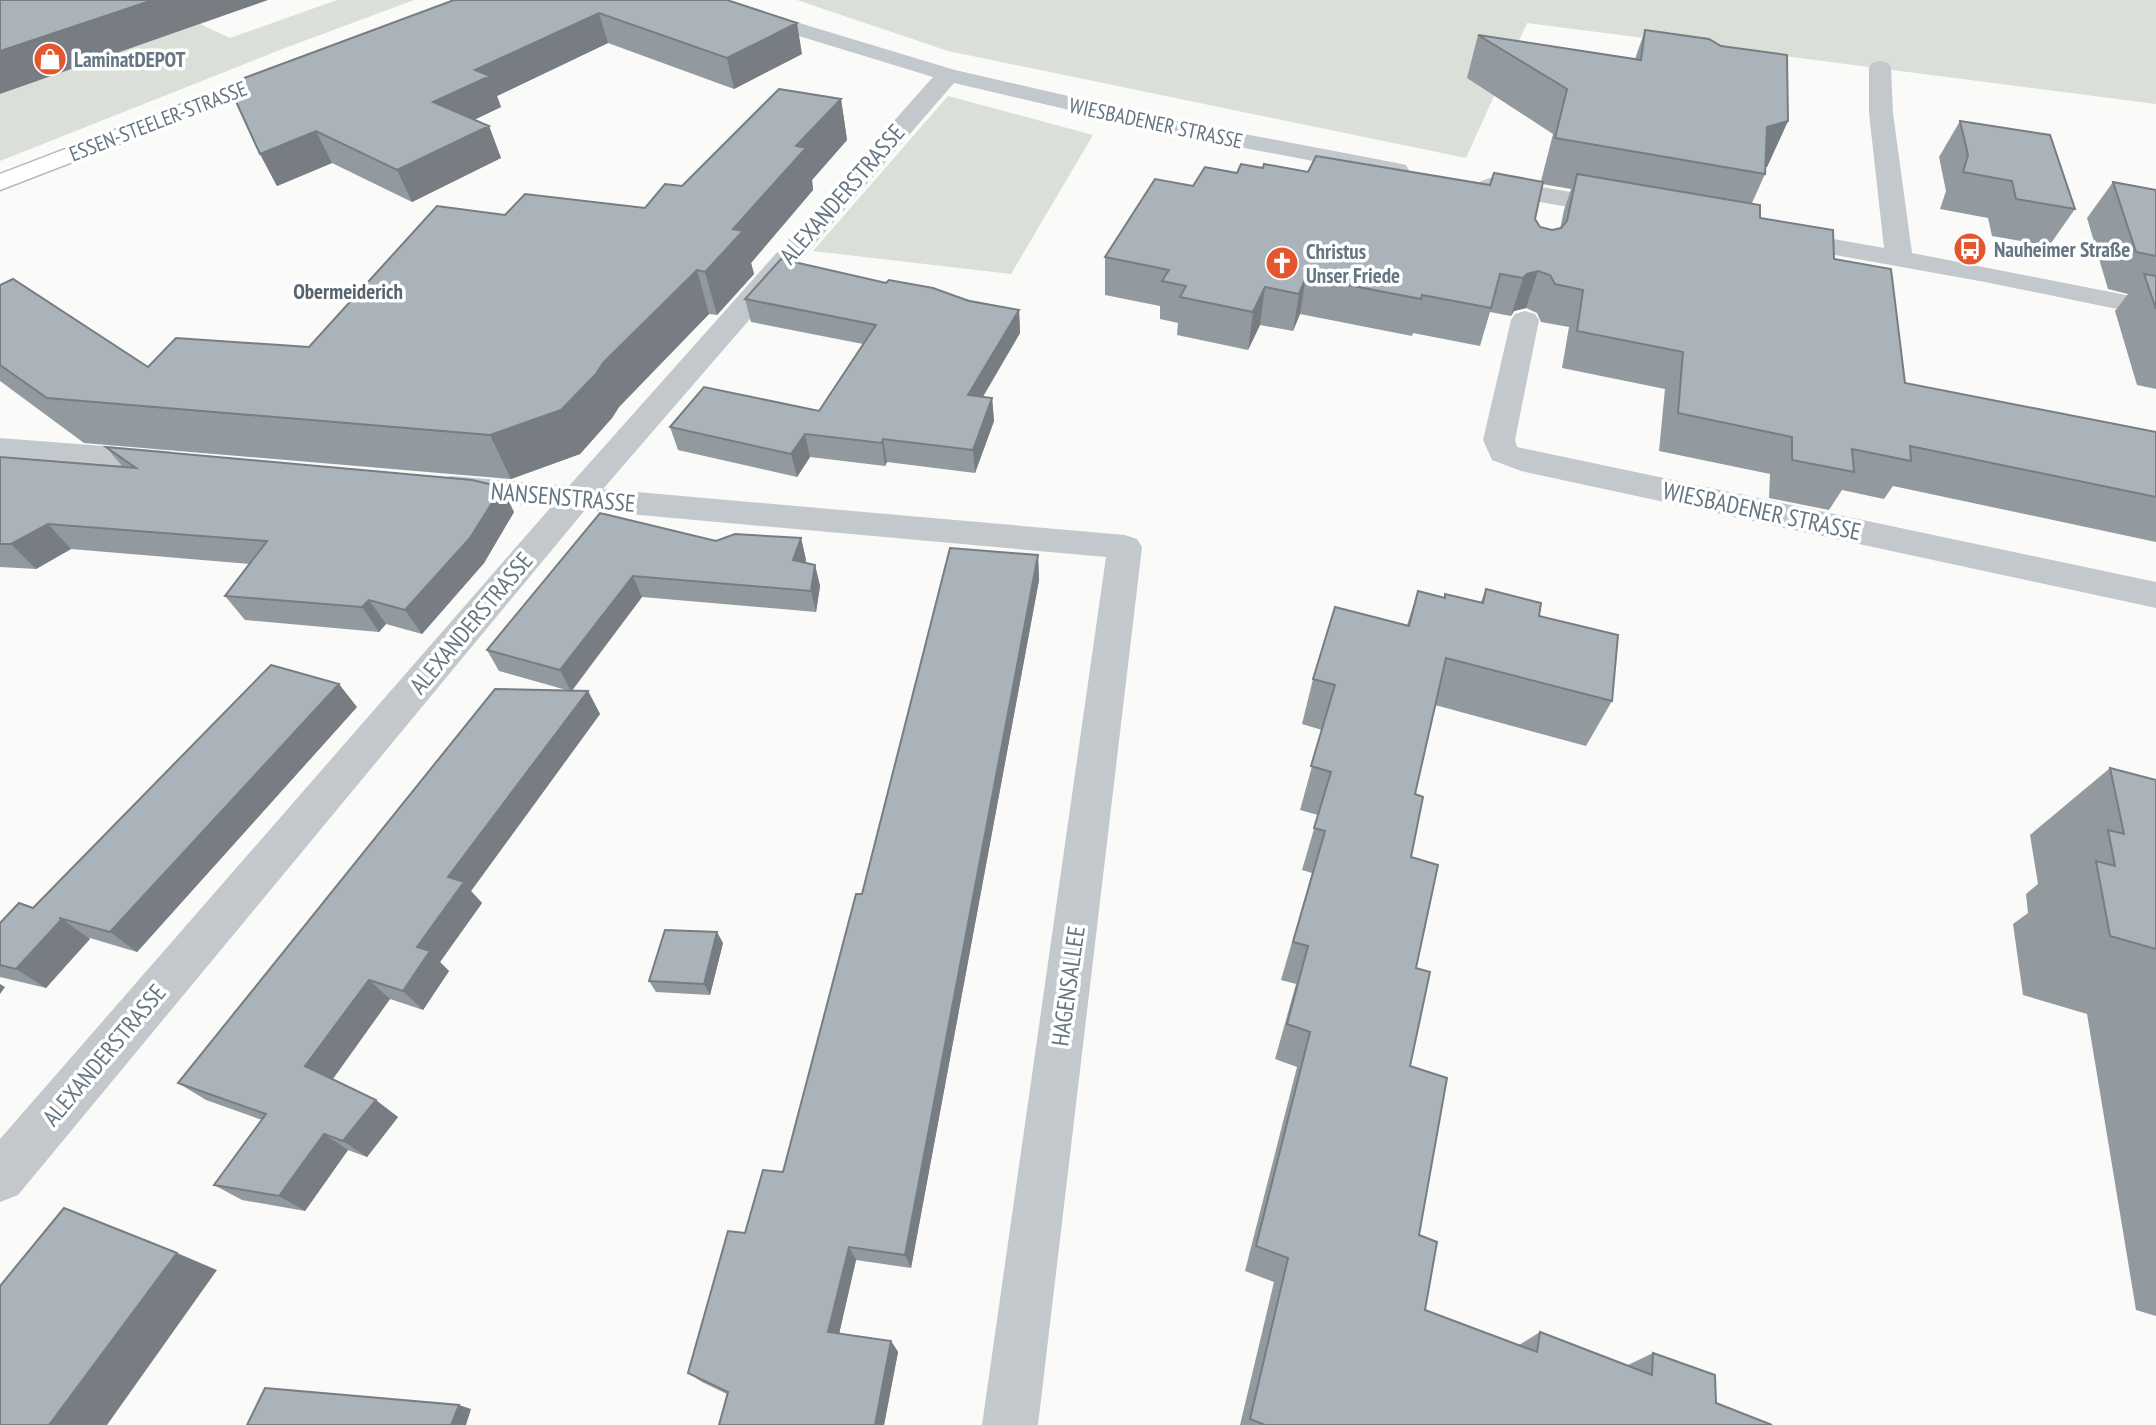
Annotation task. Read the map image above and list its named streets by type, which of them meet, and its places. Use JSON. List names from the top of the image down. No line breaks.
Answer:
{"streets":{"main road":["ESSEN-STEELER-STRASSE"],"street":["WIESBADENER STRASSE","ALEXANDERSTRASSE","NANSENSTRASSE","HAGENSALLEE"]},"crossings":[["WIESBADENER STRASSE","ALEXANDERSTRASSE"],["ALEXANDERSTRASSE","NANSENSTRASSE"],["NANSENSTRASSE","HAGENSALLEE"]],"districts":["Obermeiderich"],"places":{"shop":["LaminatDEPOT"],"bus stop":["Nauheimer Straße"],"church":["Christus Unser Friede"]}}
